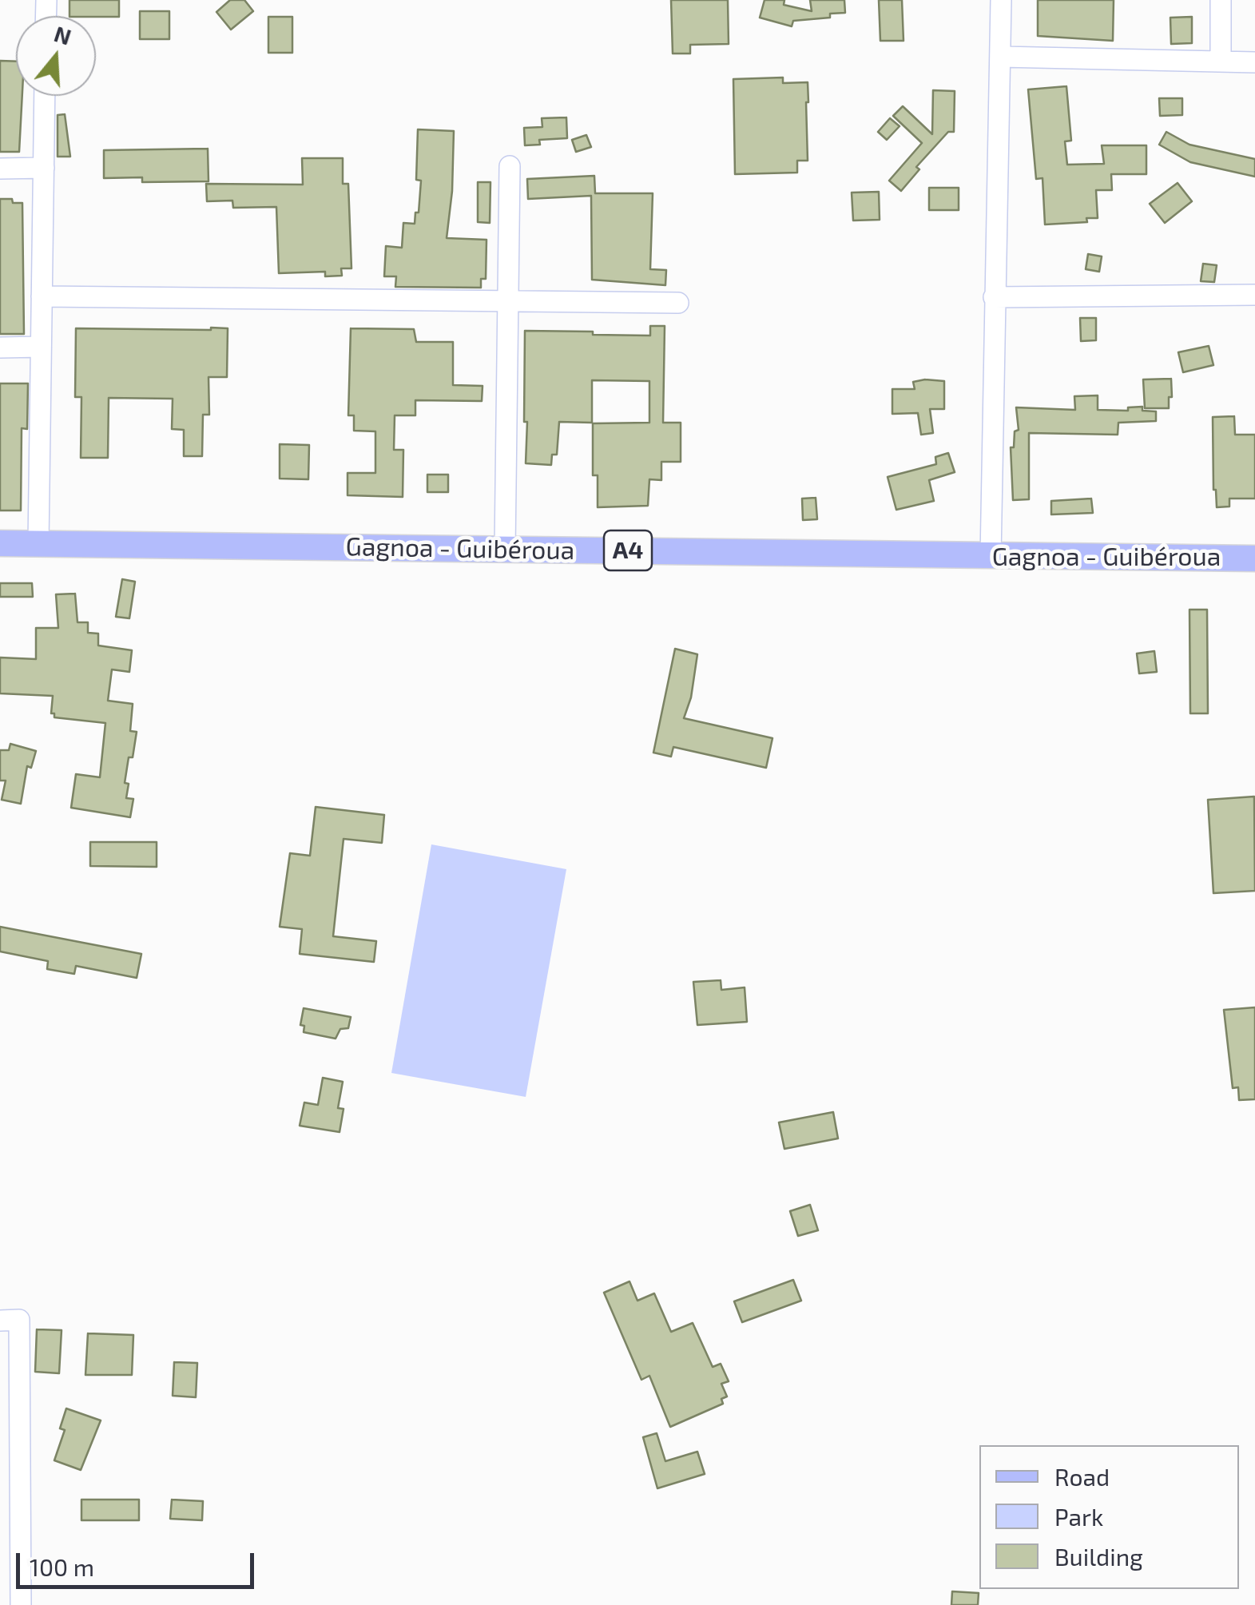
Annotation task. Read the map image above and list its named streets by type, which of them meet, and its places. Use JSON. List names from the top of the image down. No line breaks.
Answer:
{"streets":{"main road":["Gagnoa - Guibéroua","A4"]},"legend":["Road","Park","Building"],"scale_bar":"100 m","north":"top"}
